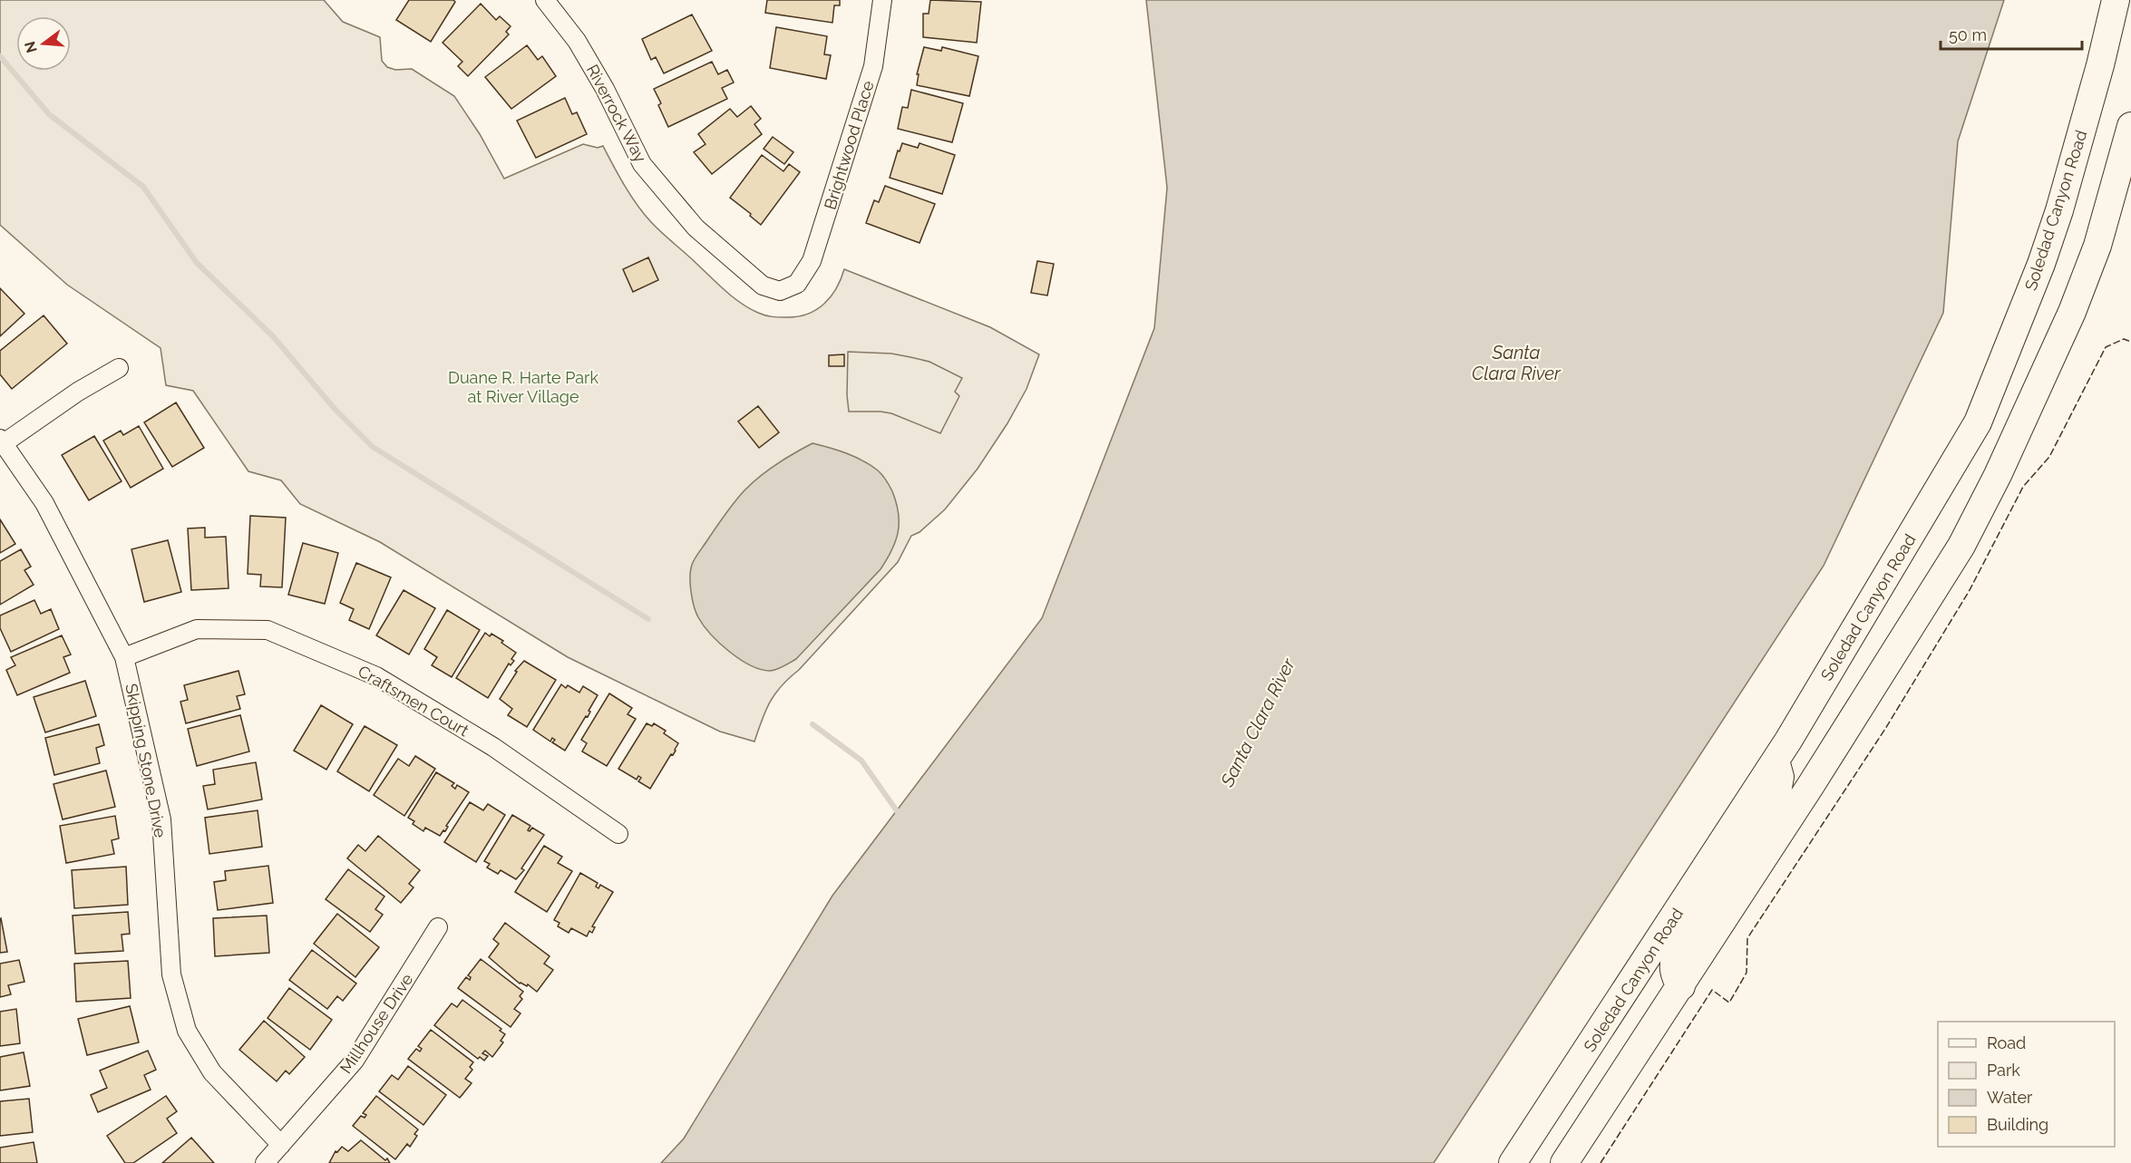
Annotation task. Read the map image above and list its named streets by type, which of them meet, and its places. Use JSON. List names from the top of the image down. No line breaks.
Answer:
{"streets":{"main road":["Soledad Canyon Road"],"street":["Riverrock Way","Brightwood Place","Craftsmen Court","Skipping Stone Drive","Millhouse Drive"]},"crossings":[["Riverrock Way","Brightwood Place"],["Craftsmen Court","Skipping Stone Drive"],["Skipping Stone Drive","Millhouse Drive"]],"water":["Santa Clara River"],"parks":["Duane R. Harte Park at River Village"],"legend":["Road","Park","Water","Building"],"scale_bar":"50 m","north":"left"}
